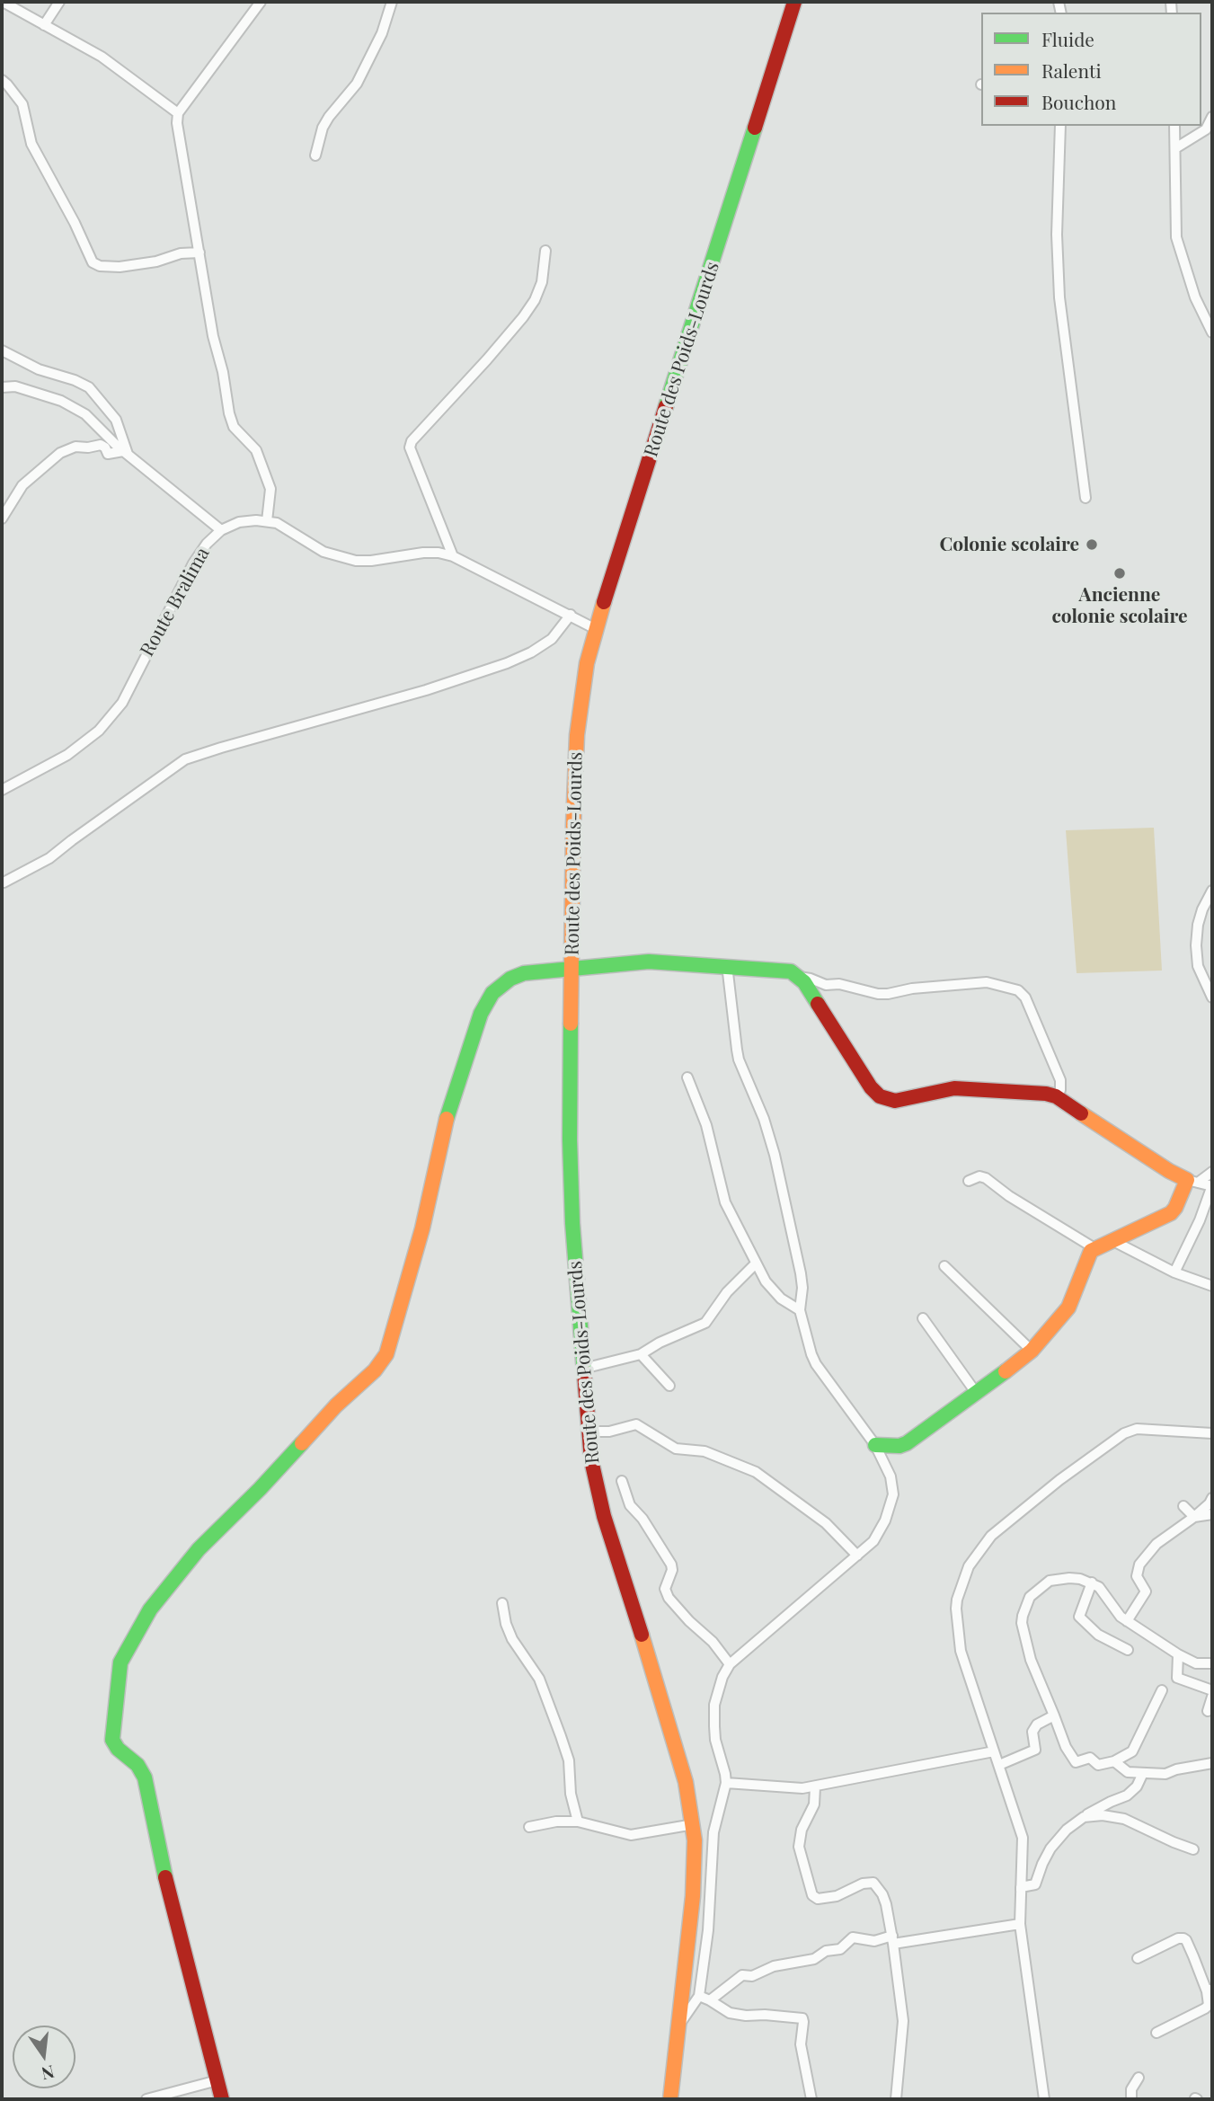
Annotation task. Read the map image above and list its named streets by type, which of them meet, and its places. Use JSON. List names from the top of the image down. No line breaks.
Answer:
{"streets":{"street":["Route des Poids-Lourds","Route Bralima"]},"crossings":[["Route des Poids-Lourds","Route Bralima"]],"places":["Colonie scolaire","Ancienne colonie scolaire"],"legend":["Fluide","Ralenti","Bouchon"],"north":"bottom"}
